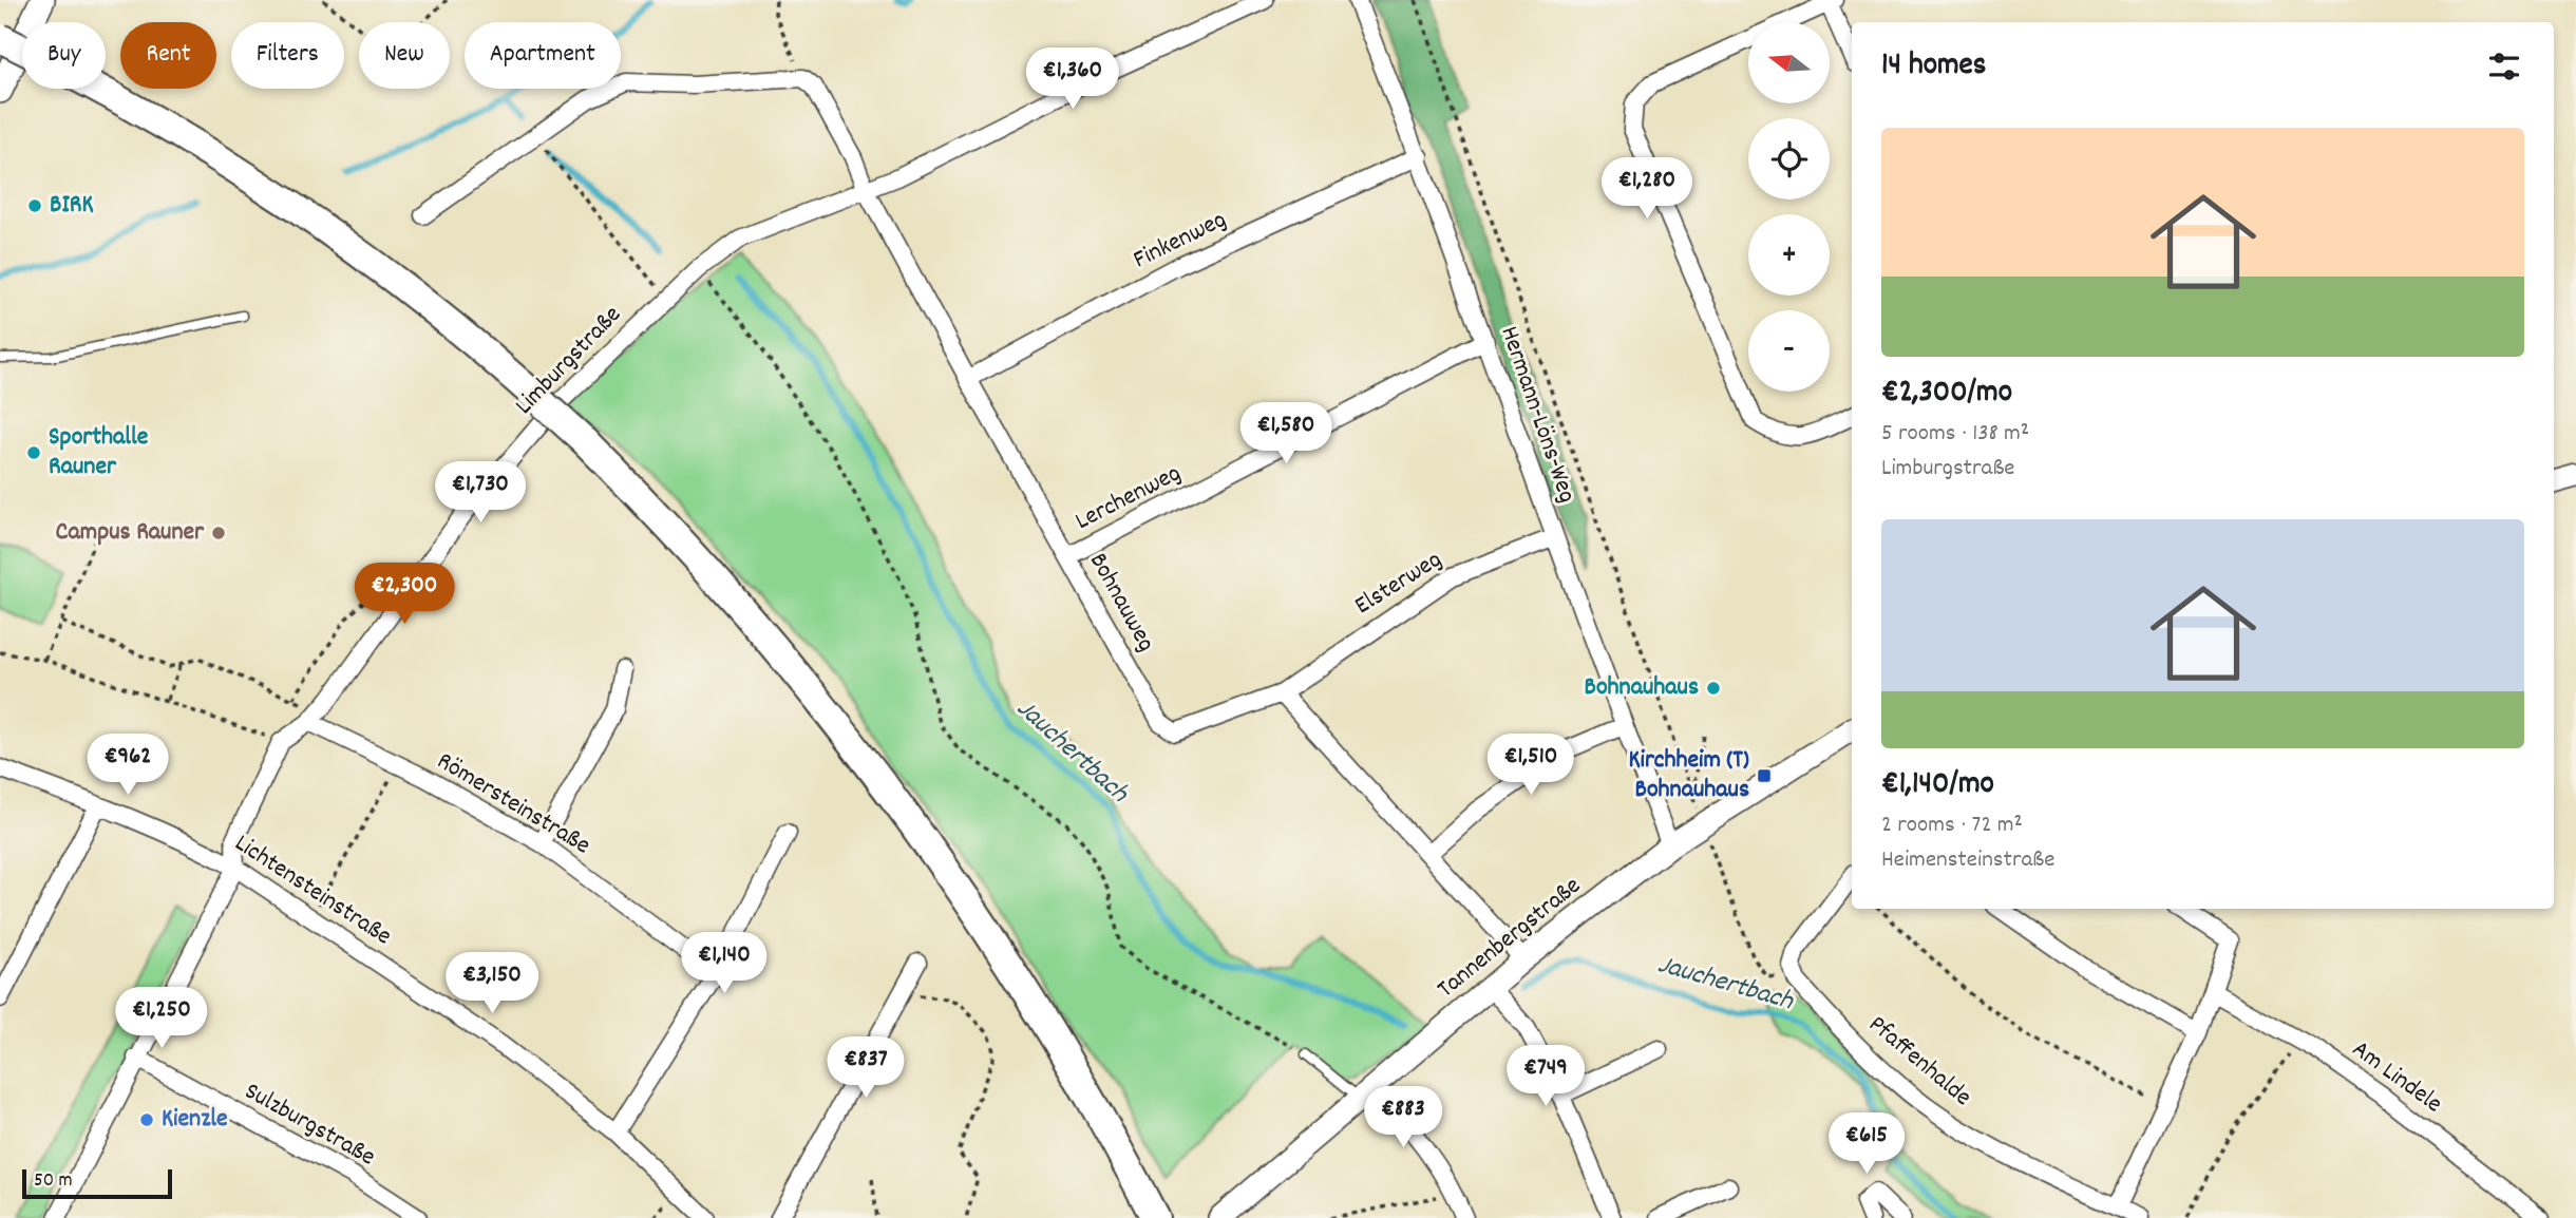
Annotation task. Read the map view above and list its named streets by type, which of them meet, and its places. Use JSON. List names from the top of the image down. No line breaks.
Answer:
{"streets":{"street":["Finkenweg","Limburgstraße","Hermann-Löns-Weg","Lerchenweg","Elsterweg","Bohnauweg","Römersteinstraße","Lichtensteinstraße","Tannenbergstraße","Pfaffenhalde","Am Lindele","Sulzburgstraße"]},"crossings":[["Finkenweg","Hermann-Löns-Weg"],["Finkenweg","Bohnauweg"],["Limburgstraße","Bohnauweg"],["Limburgstraße","Römersteinstraße"],["Hermann-Löns-Weg","Lerchenweg"],["Hermann-Löns-Weg","Elsterweg"],["Hermann-Löns-Weg","Tannenbergstraße"],["Lerchenweg","Bohnauweg"],["Elsterweg","Bohnauweg"]],"water":["Jauchertbach"],"places":{"other":["BIRK","Sporthalle Rauner","Campus Rauner","Bohnauhaus","Kienzle"],"transit":["Kirchheim (T) Bohnauhaus"]},"scale_bar":"50 m","north":"left","page":{"map_buttons":["+","−"],"chip":["Buy","Rent","Filters","New","Apartment"],"heading":"14 homes","price":["€1,360","€1,280","€1,580","€1,730","€2,300","€962","€1,510","€1,140","€3,150","€1,250","€837","€749","€883","€615"],"list":[{"name":"€2,300/mo","note":"5 rooms · 138 m² · Limburgstraße"},{"name":"€1,140/mo","note":"2 rooms · 72 m² · Heimensteinstraße"}],"scale":"50 m"}}
